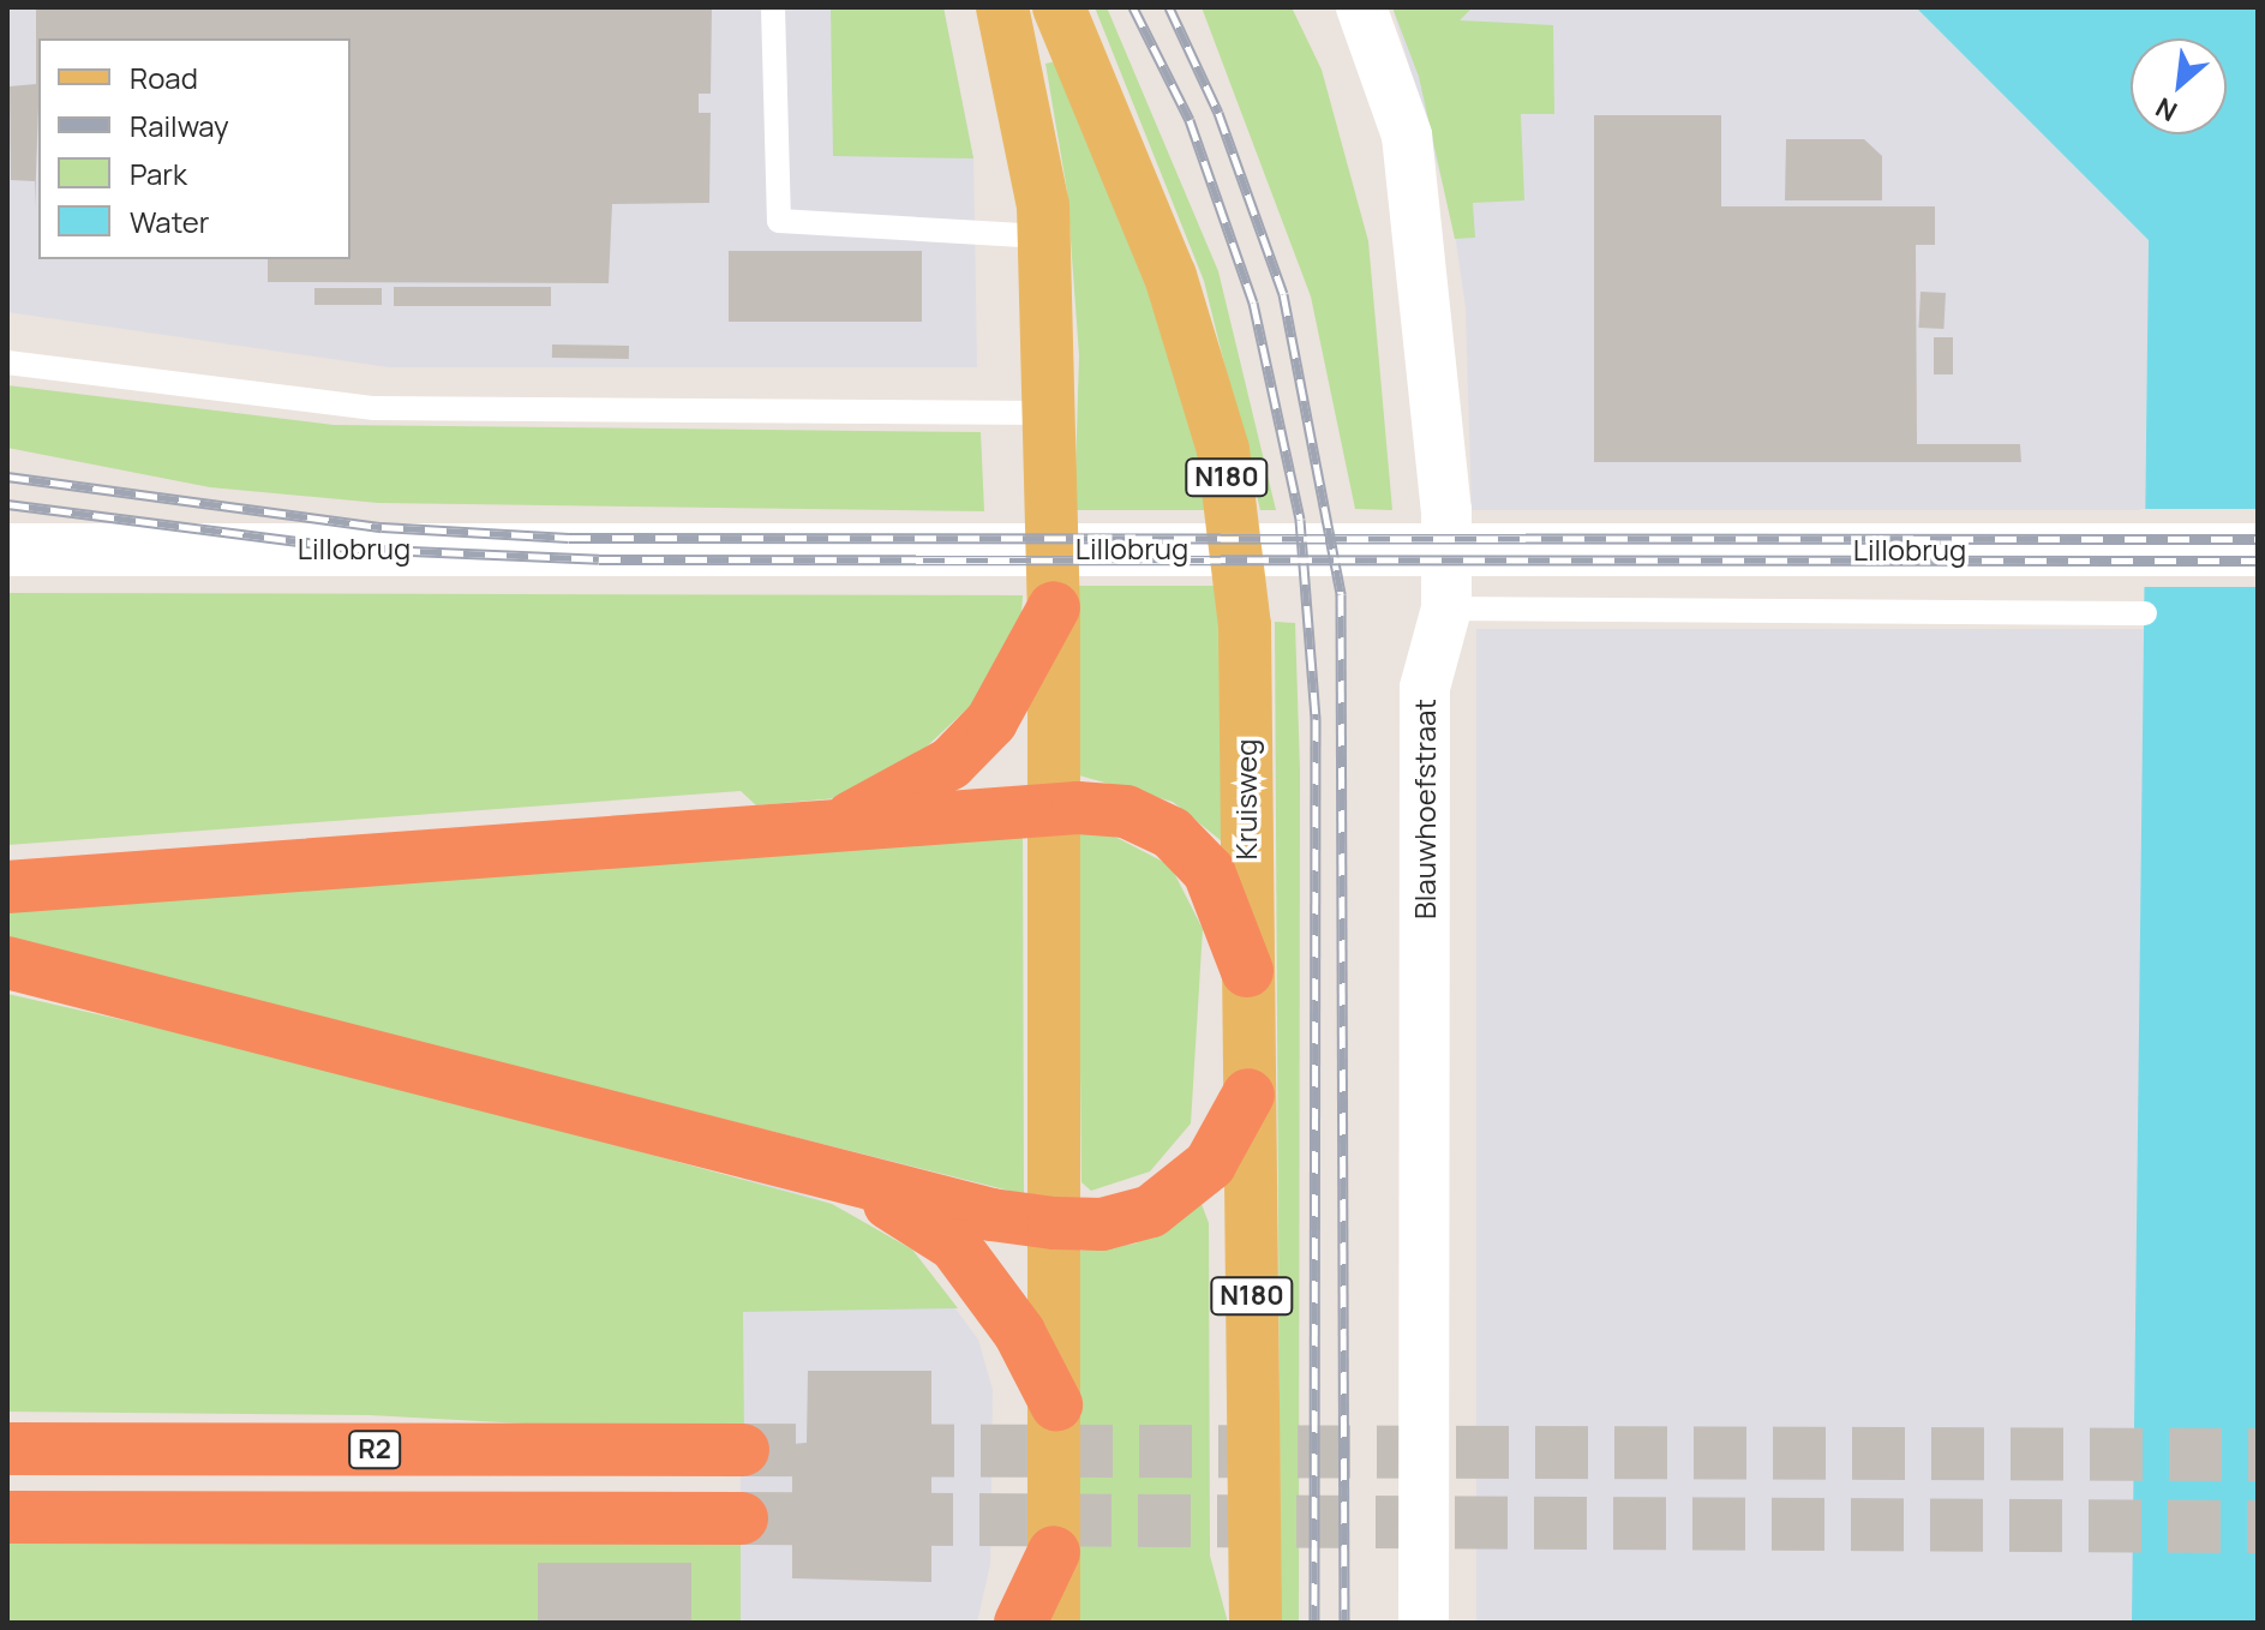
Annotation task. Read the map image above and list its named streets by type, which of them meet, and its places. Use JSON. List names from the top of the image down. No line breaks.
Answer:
{"streets":{"highway":["R2"],"main road":["N180","Kruisweg"],"street":["Lillobrug","Blauwhoefstraat"]},"legend":["Road","Railway","Park","Water"],"north":"bottom left"}
